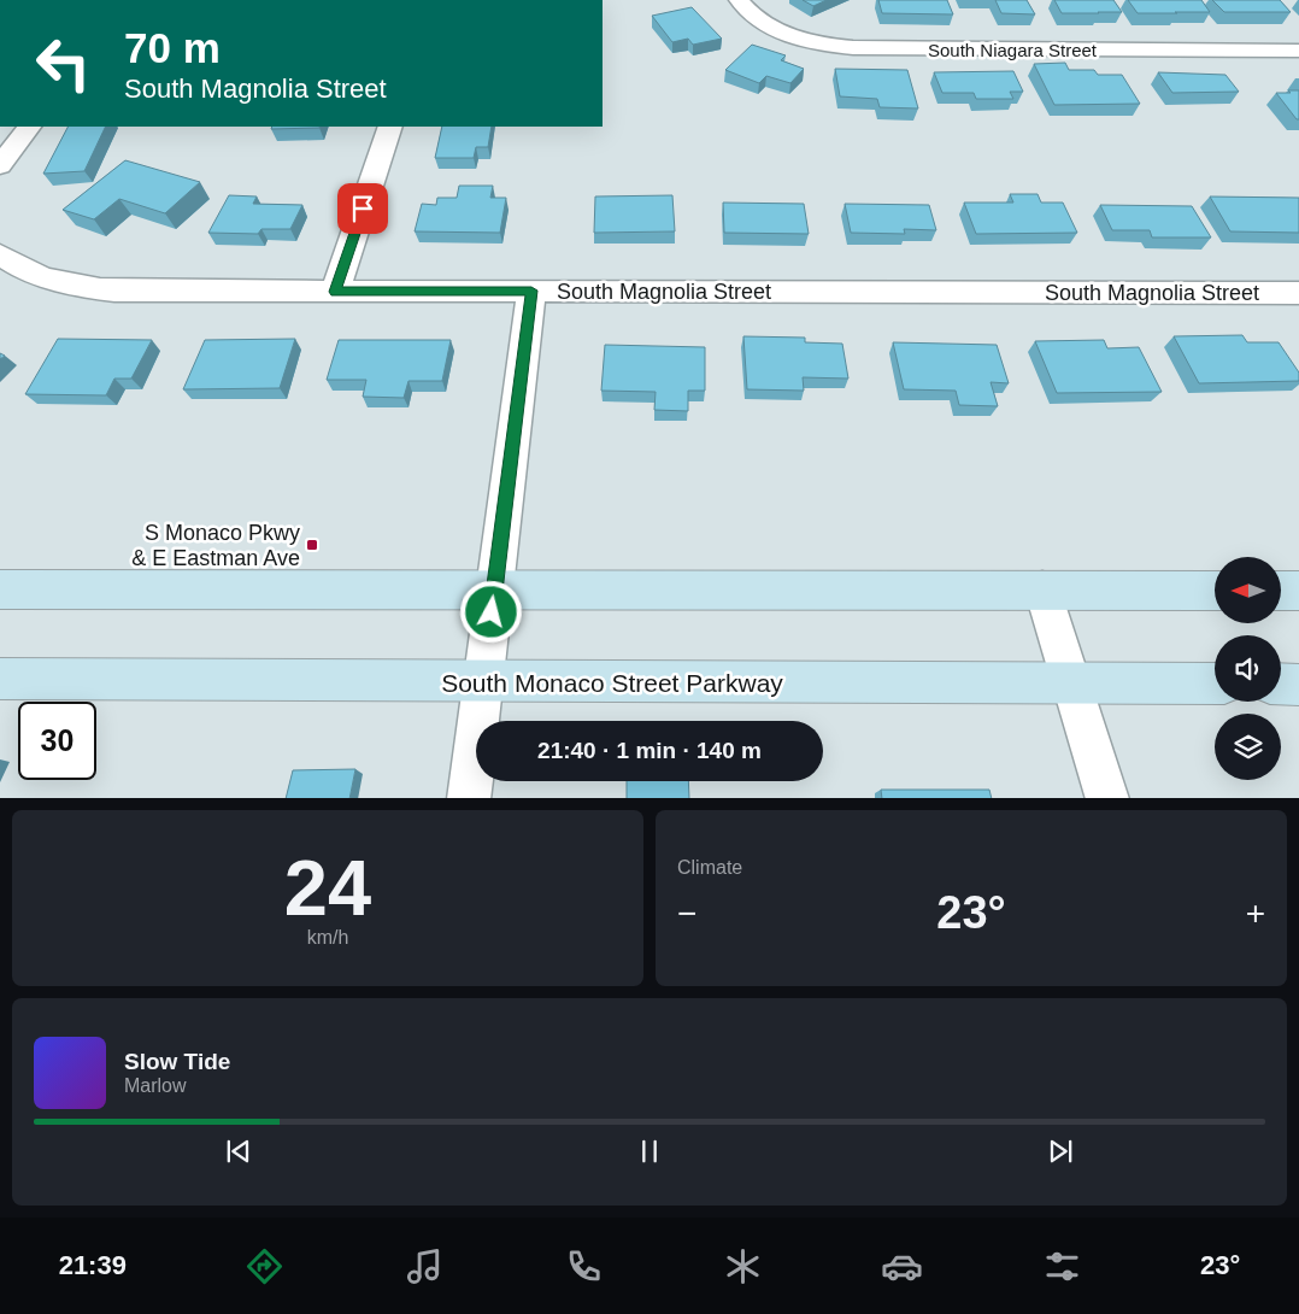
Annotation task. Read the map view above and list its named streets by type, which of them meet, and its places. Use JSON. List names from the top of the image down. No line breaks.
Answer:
{"streets":{"main road":["South Monaco Street Parkway"],"street":["South Niagara Street","South Magnolia Street"]},"places":{"transit":["S Monaco Pkwy & E Eastman Ave"]},"north":"left","page":{"turn":["70 m","South Magnolia Street"],"limit":"30","trip":"21:40 · 1 min · 140 m","tile":[["24","km/h"],"Climate"],"heat":["−","23°","+"],"song":["Slow Tide","Marlow"],"tabs":["21:39","23°"]}}
